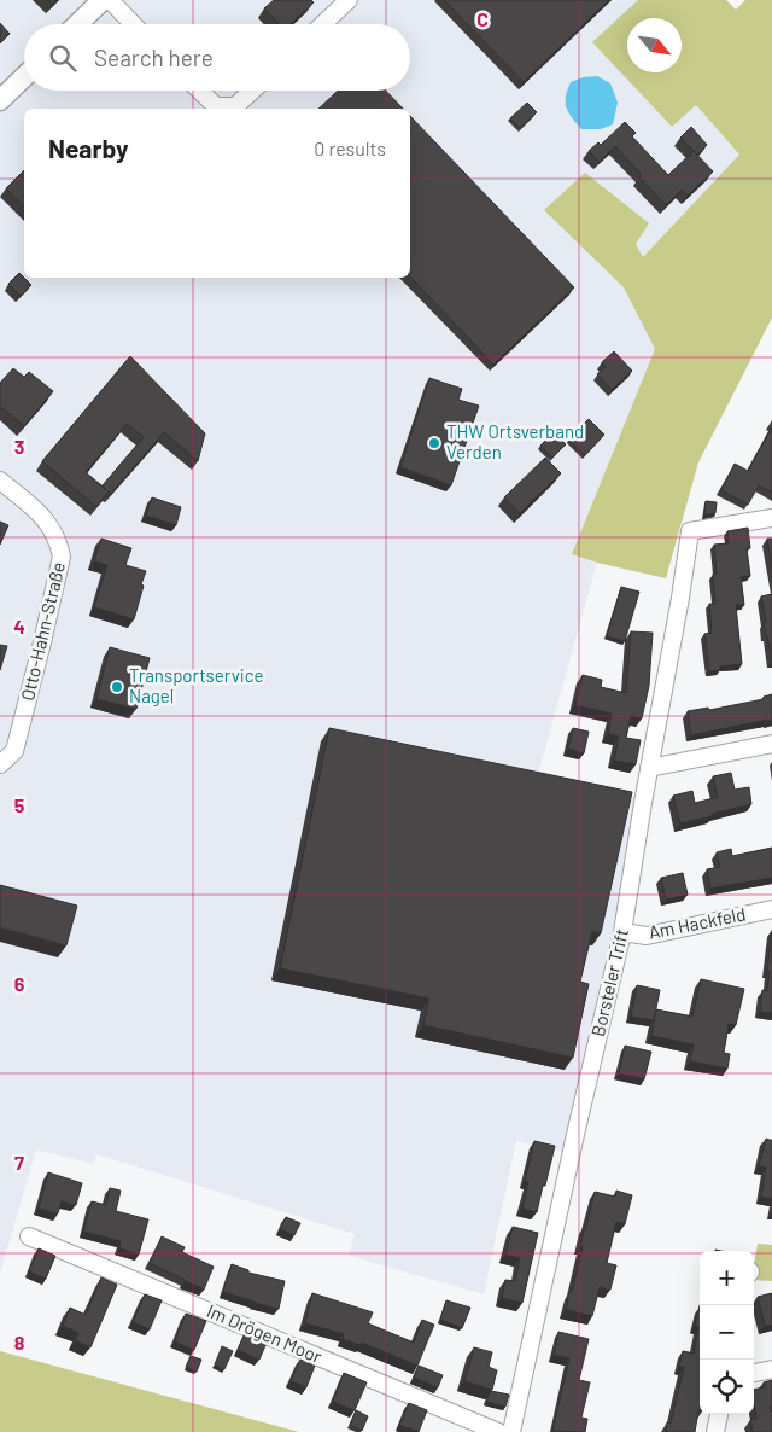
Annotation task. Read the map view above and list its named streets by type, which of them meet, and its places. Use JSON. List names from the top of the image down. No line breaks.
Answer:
{"streets":{"street":["Otto-Hahn-Straße","Am Hackfeld","Borsteler Trift","Im Drögen Moor"]},"crossings":[["Am Hackfeld","Borsteler Trift"]],"places":["THW Ortsverband Verden","Transportservice Nagel"],"north":"bottom right","page":{"search":"Search here","heading":["Nearby","0 results"],"map_buttons":["+","−"]},"grid":{"columns":["C"],"rows":["3","4","5","6","7","8"]}}
